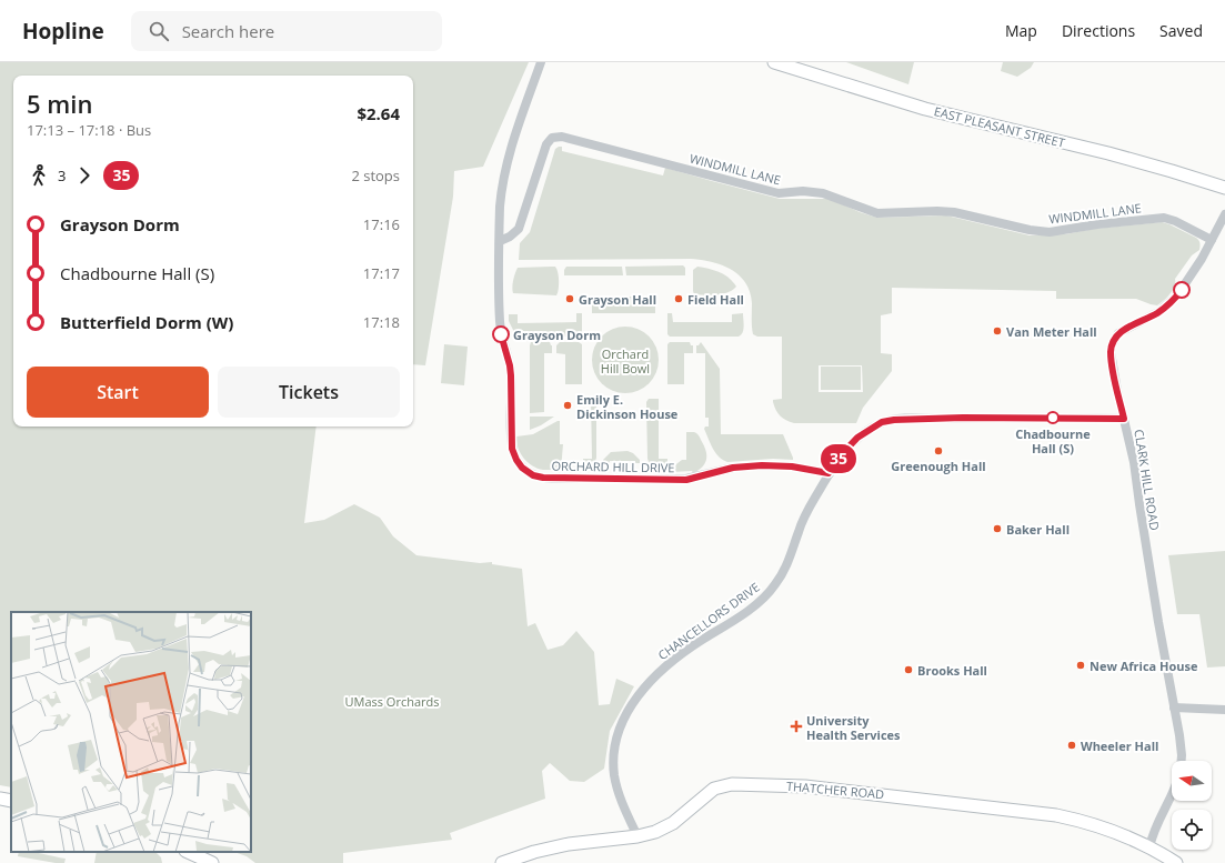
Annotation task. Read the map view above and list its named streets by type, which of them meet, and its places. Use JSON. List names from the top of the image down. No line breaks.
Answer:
{"streets":{"street":["EAST PLEASANT STREET","WINDMILL LANE","ORCHARD HILL DRIVE","CLARK HILL ROAD","CHANCELLORS DRIVE","THATCHER ROAD"]},"crossings":[["WINDMILL LANE","ORCHARD HILL DRIVE"],["WINDMILL LANE","CLARK HILL ROAD"],["ORCHARD HILL DRIVE","CHANCELLORS DRIVE"],["CHANCELLORS DRIVE","THATCHER ROAD"]],"parks":["Orchard Hill Bowl","UMass Orchards"],"places":{"other":["Grayson Hall","Field Hall","Van Meter Hall","Grayson Dorm","Emily E. Dickinson House","Chadbourne Hall (S)","Greenough Hall","Baker Hall","New Africa House","Brooks Hall","Wheeler Hall"],"health":["University Health Services"]},"lines":["bus line 35"],"north":"left","page":{"header":"Hopline","search":"Search here","nav":["Map","Directions","Saved"],"on_map":"35","heading":["5 min","17:13 – 17:18 · Bus","$2.64"],"legs":["3","35","2 stops"],"list":[{"name":"Grayson Dorm","value":"17:16"},{"name":"Chadbourne Hall (S)","value":"17:17"},{"name":"Butterfield Dorm (W)","value":"17:18"}],"buttons":["Start","Tickets"]}}
